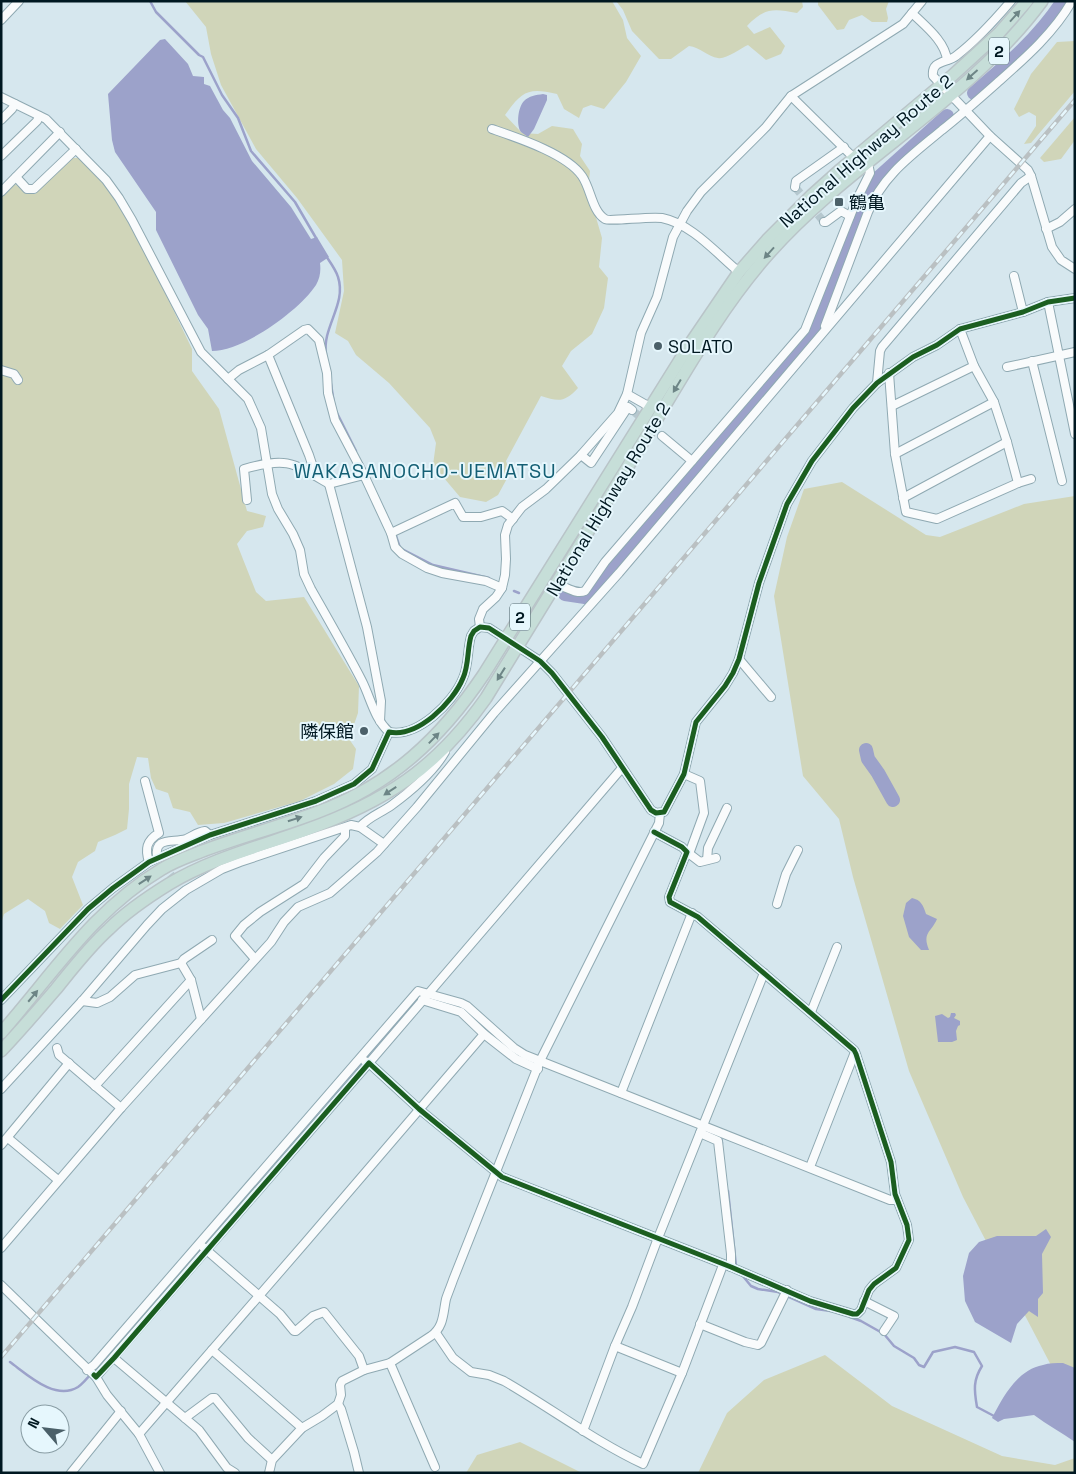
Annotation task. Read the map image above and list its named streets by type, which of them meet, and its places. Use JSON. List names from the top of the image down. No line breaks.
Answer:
{"streets":{"highway":["2","National Highway Route 2"]},"districts":["WAKASANOCHO-UEMATSU"],"places":{"transit":["鶴亀"],"other":["SOLATO","隣保館"]},"north":"top left"}
